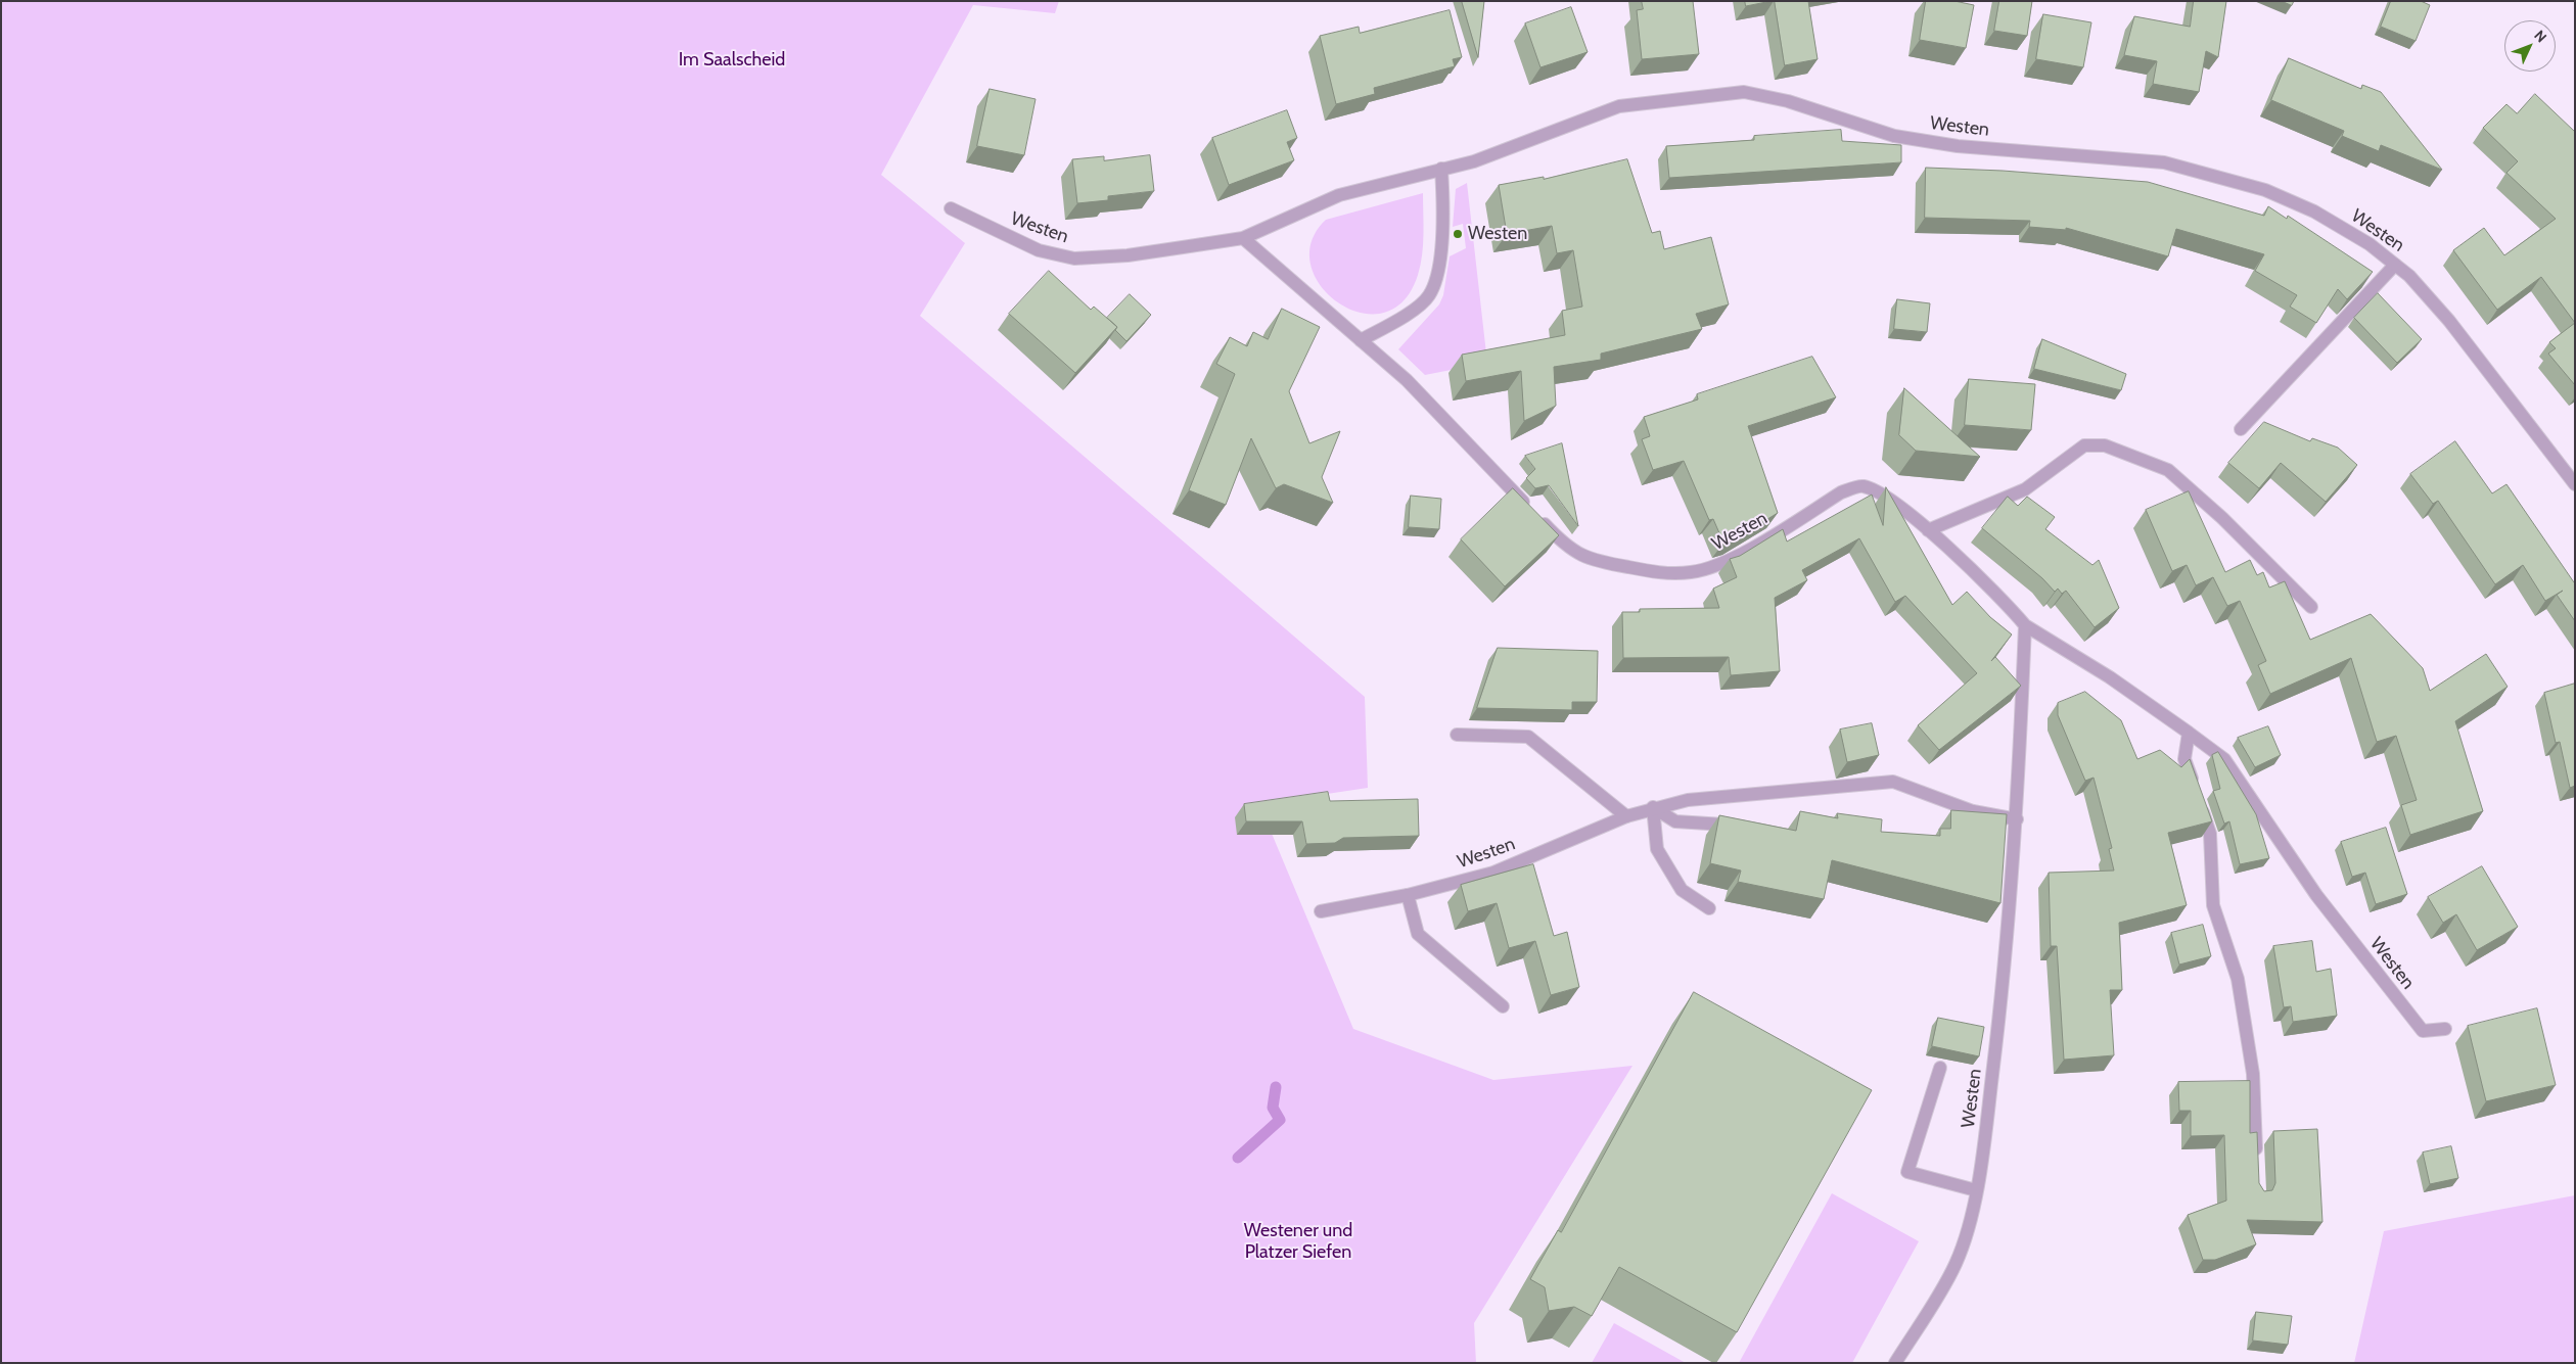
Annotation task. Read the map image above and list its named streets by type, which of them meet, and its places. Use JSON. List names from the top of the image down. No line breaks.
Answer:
{"streets":{"street":["Westen"]},"parks":["Im Saalscheid","Westener und Platzer Siefen"],"places":["Westen"],"north":"top right"}
